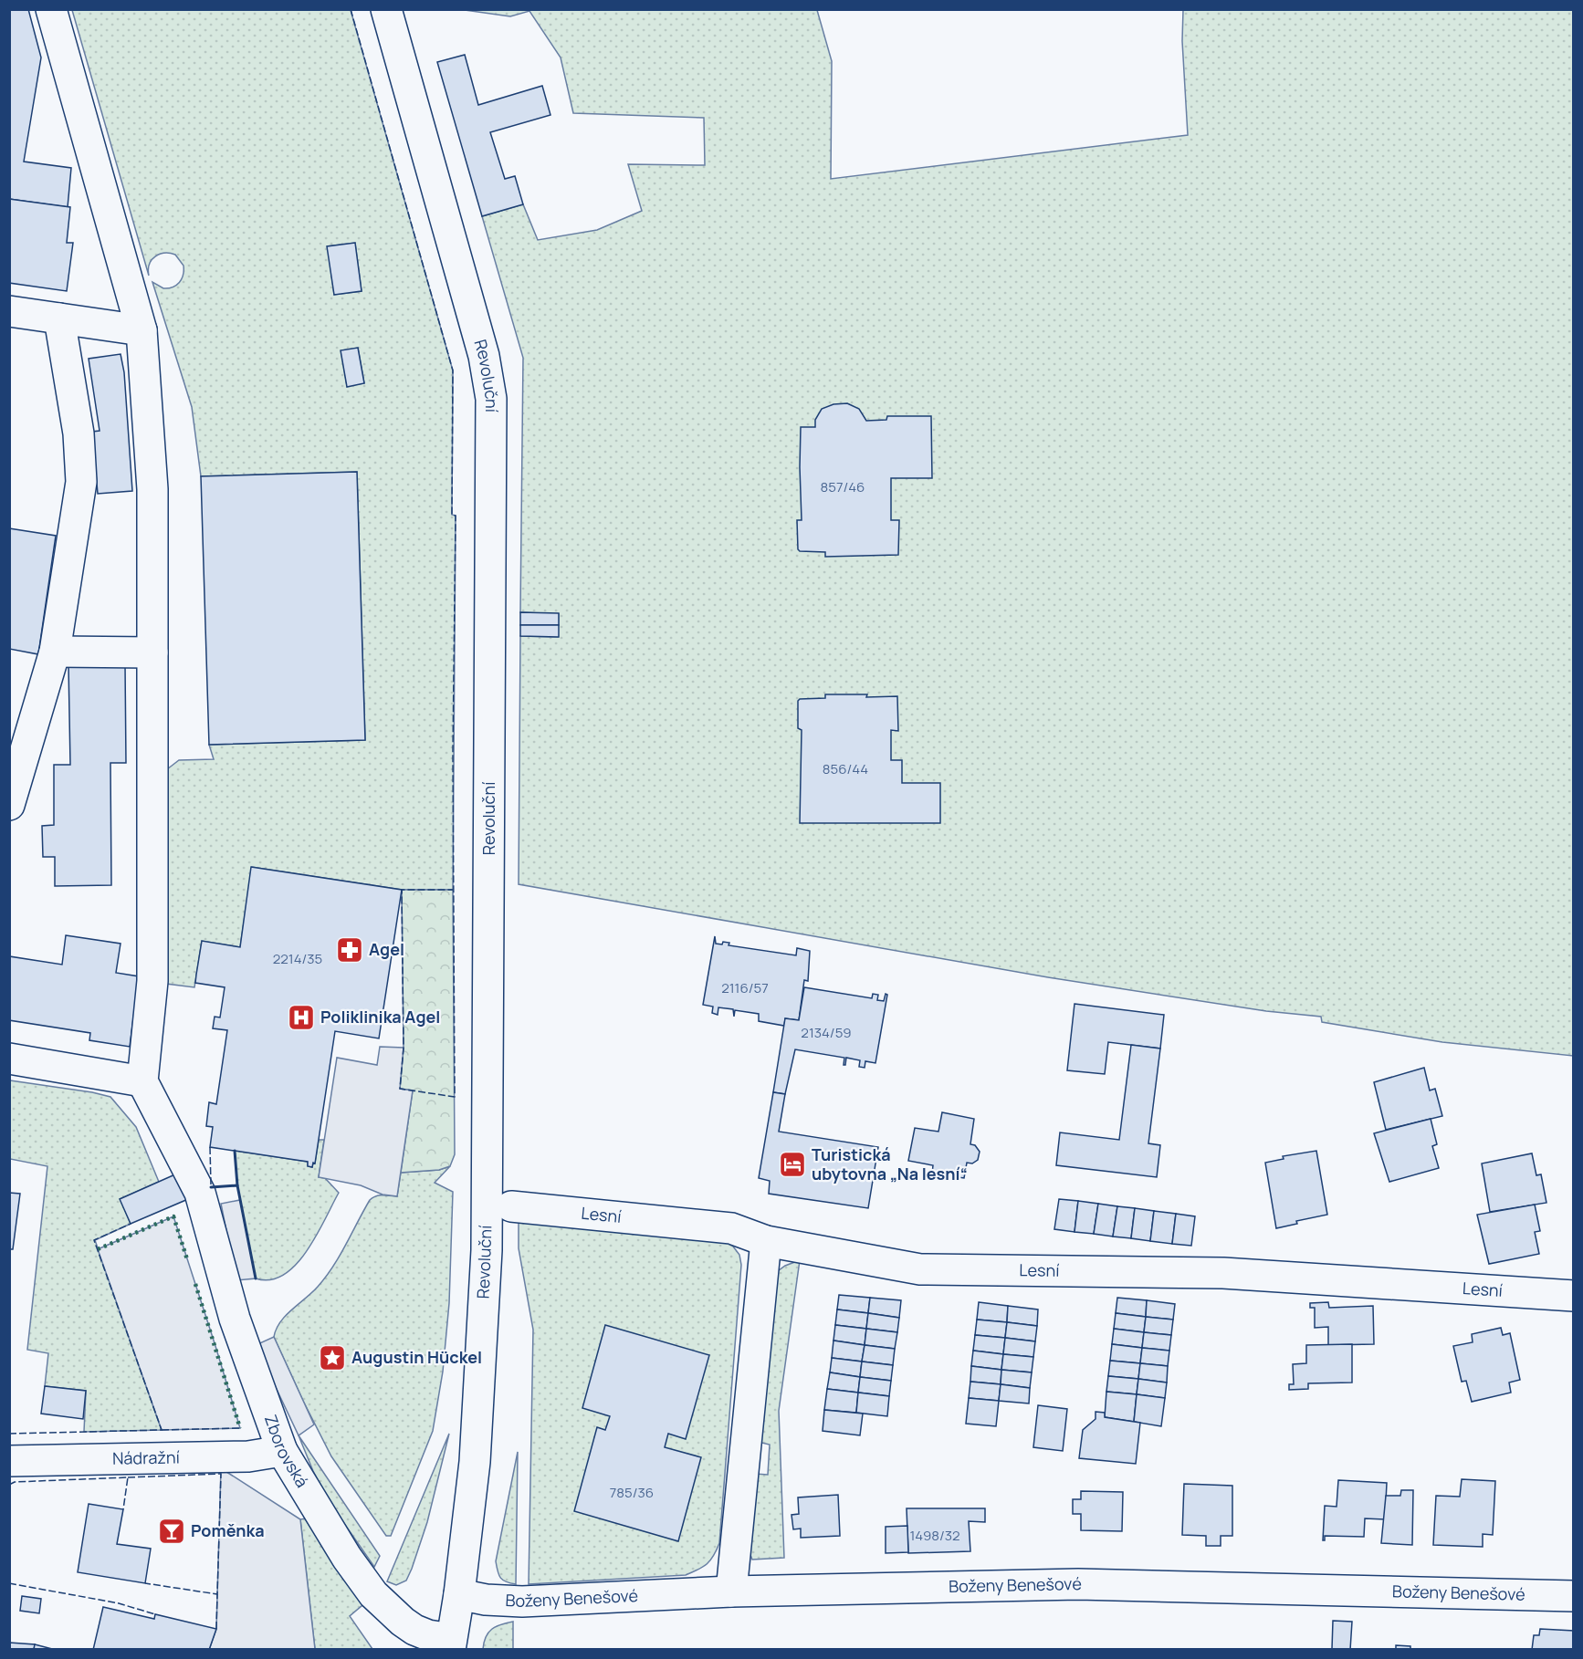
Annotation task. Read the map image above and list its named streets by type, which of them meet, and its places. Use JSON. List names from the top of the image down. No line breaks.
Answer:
{"streets":{"street":["Revoluční","Lesní","Zborovská","Nádražní","Boženy Benešové"]},"crossings":[["Revoluční","Zborovská"],["Revoluční","Boženy Benešové"],["Zborovská","Nádražní"]],"places":{"pharmacy":["Agel"],"hospital":["Poliklinika Agel"],"hotel":["Turistická ubytovna „Na lesní“"],"place":["Augustin Hückel"],"bar":["Poměnka"]},"house_numbers":["857/46","856/44","2214/35","2116/57","2134/59","785/36","1498/32"]}
